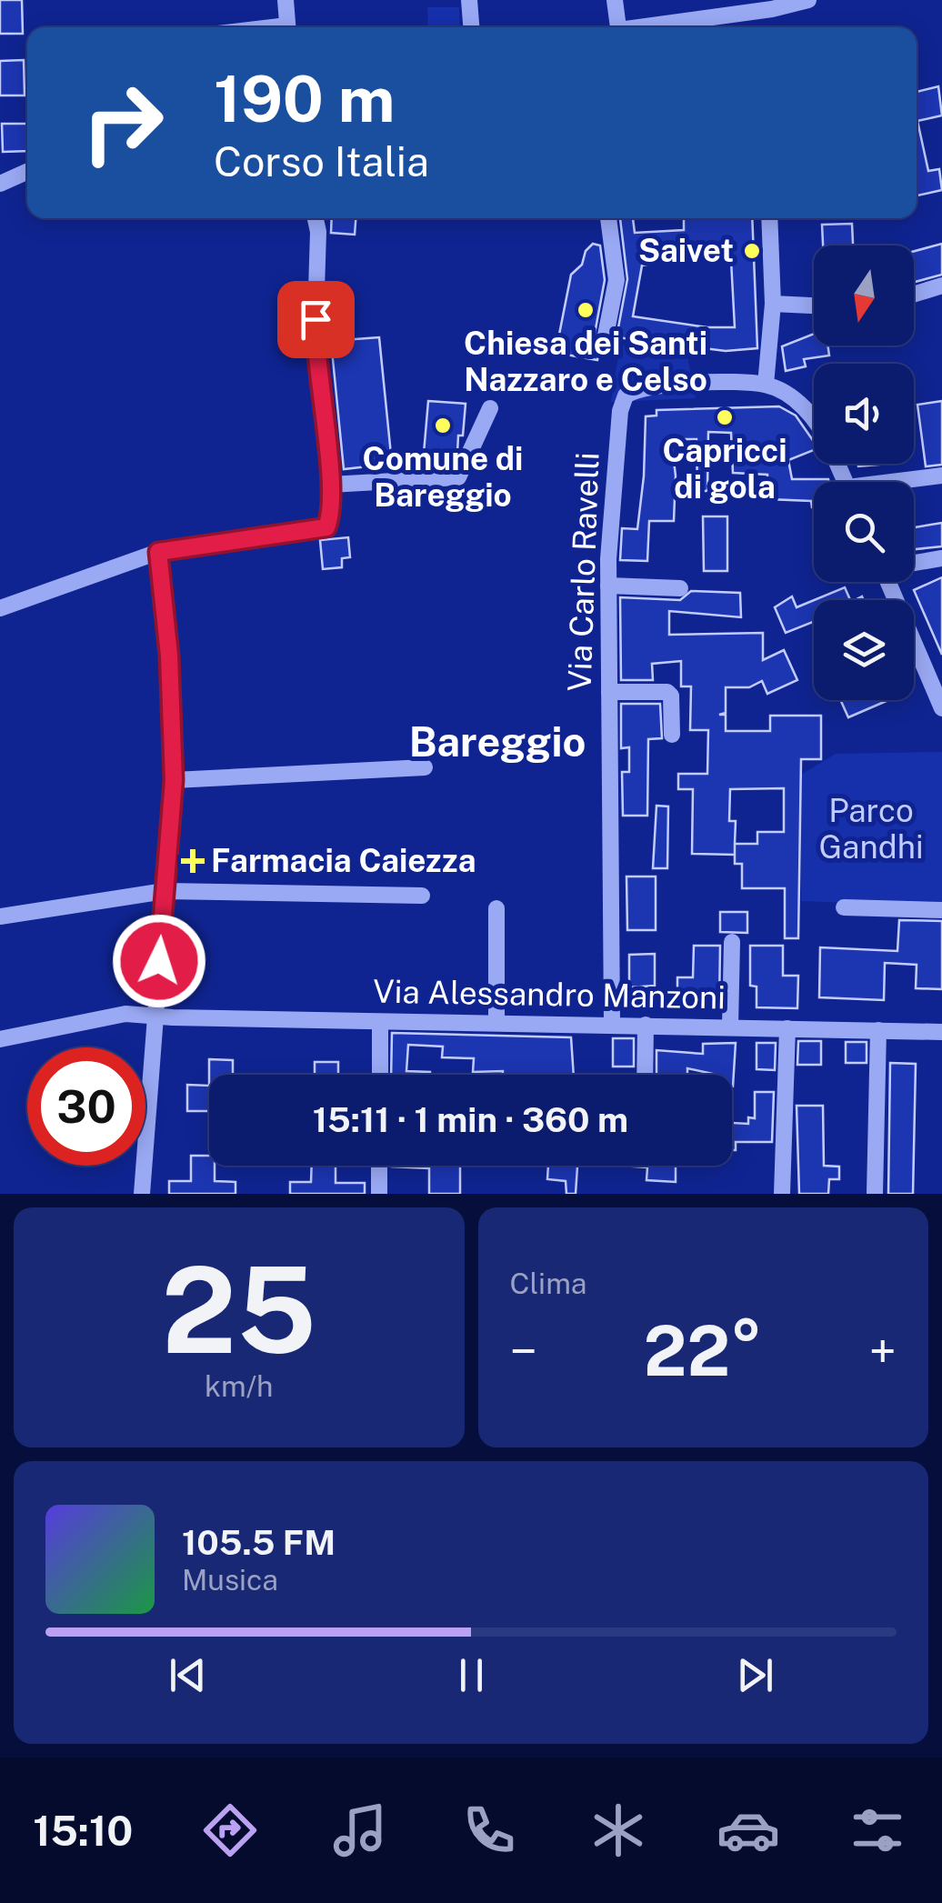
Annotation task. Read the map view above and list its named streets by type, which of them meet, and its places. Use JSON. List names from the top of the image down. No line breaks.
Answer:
{"streets":{"street":["Via Carlo Ravelli","Via Alessandro Manzoni"]},"crossings":[["Via Carlo Ravelli","Via Alessandro Manzoni"]],"districts":["Bareggio"],"parks":["Parco Gandhi"],"places":{"other":["Saivet","Chiesa dei Santi Nazzaro e Celso","Capricci di gola","Comune di Bareggio"],"health":["Farmacia Caiezza"]},"north":"bottom","page":{"turn":["190 m","Corso Italia"],"limit":"30","trip":"15:11 · 1 min · 360 m","tile":[["25","km/h"],"Clima"],"heat":["−","22°","+"],"song":["105.5 FM","Musica"],"tabs":"15:10"}}
